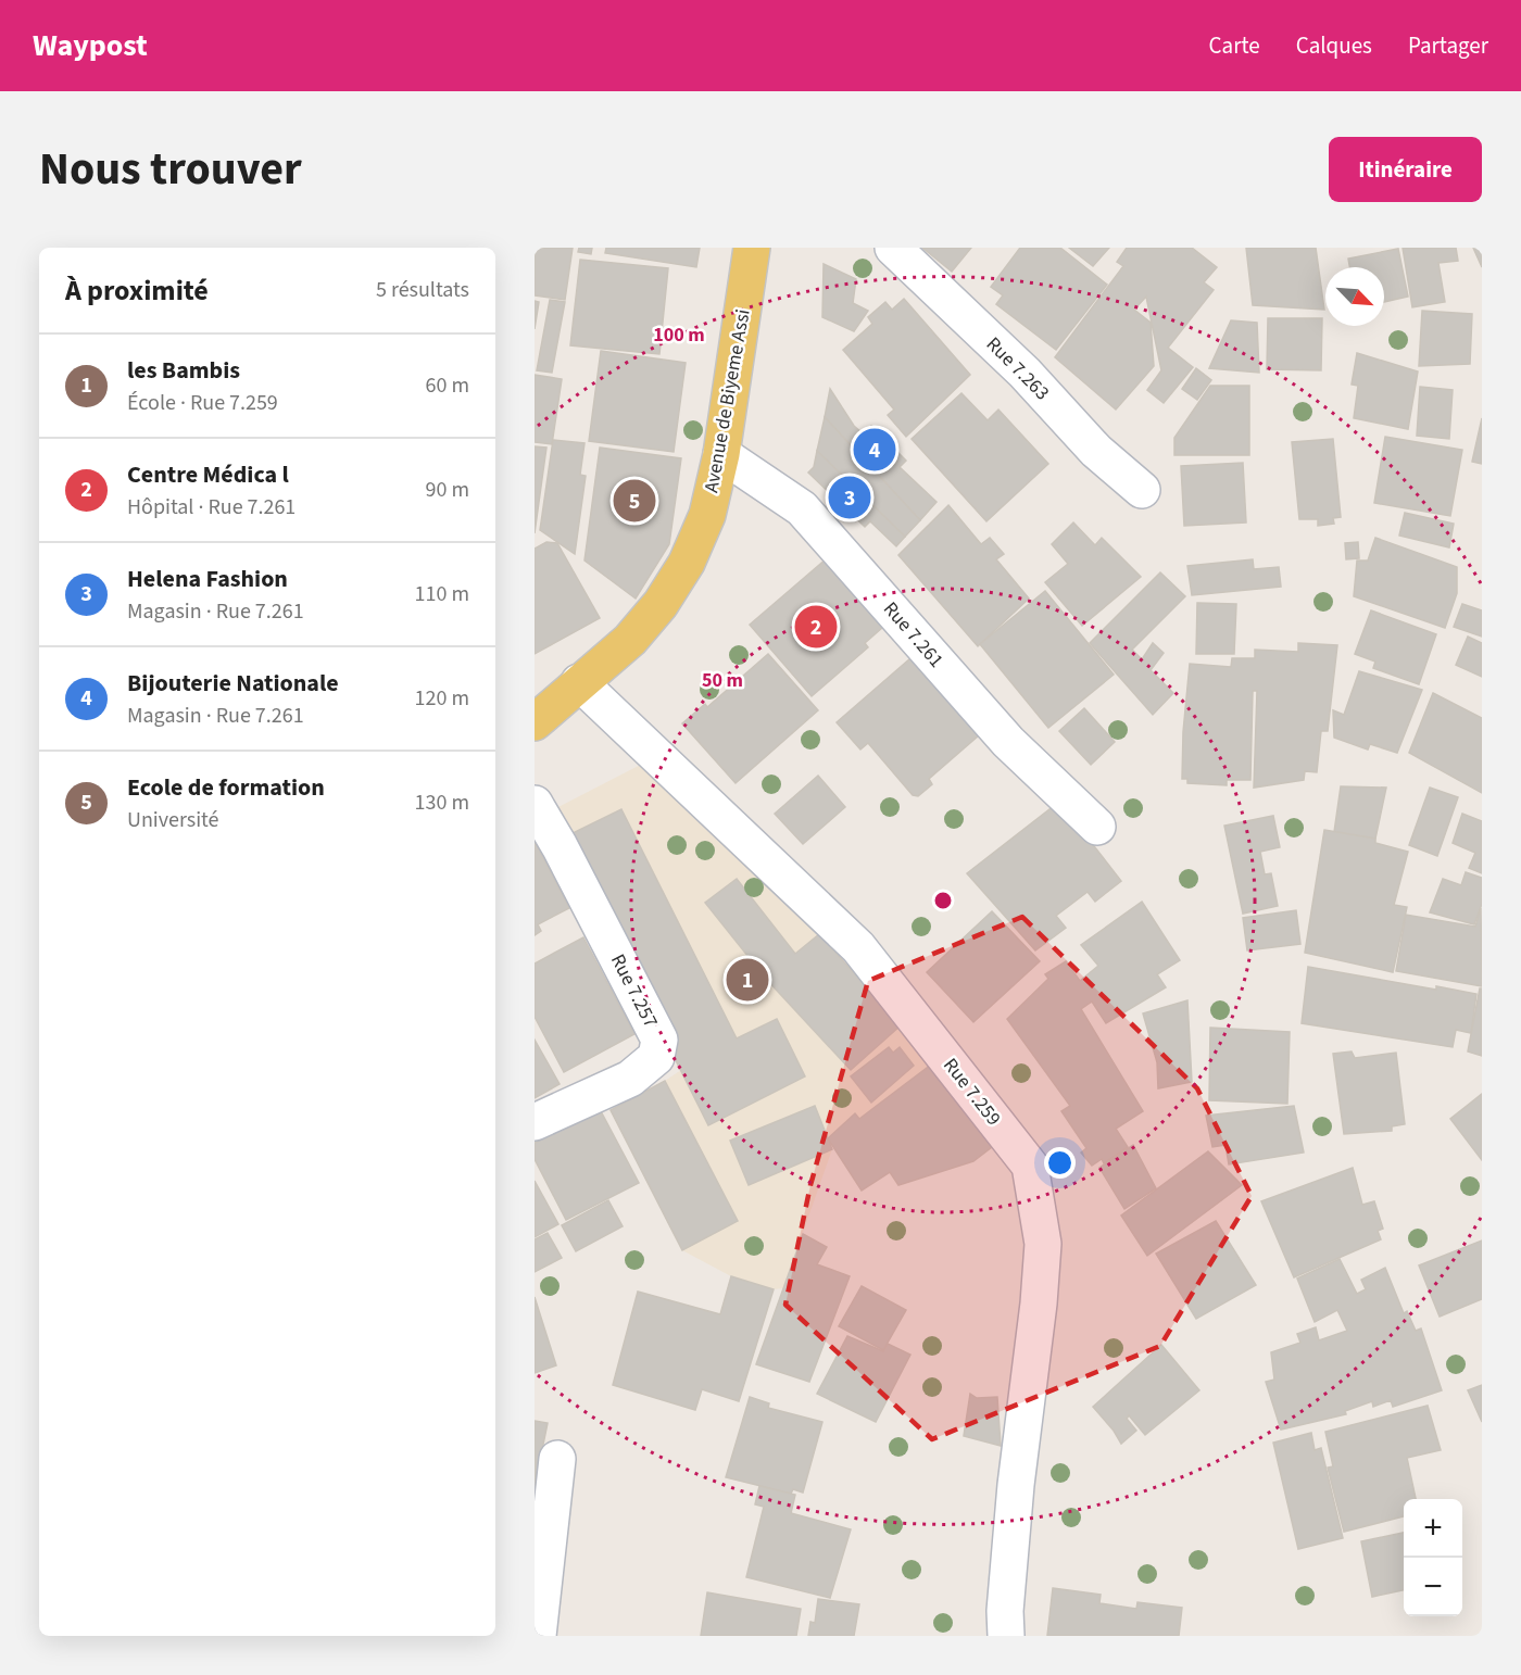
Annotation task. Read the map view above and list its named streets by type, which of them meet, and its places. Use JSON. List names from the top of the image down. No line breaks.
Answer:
{"streets":{"main road":["Avenue de Biyeme Assi"],"street":["Rue 7.263","Rue 7.261","Rue 7.257","Rue 7.259"]},"crossings":[["Avenue de Biyeme Assi","Rue 7.261"],["Avenue de Biyeme Assi","Rue 7.259"]],"north":"bottom right","page":{"header":"Waypost","nav":["Carte","Calques","Partager"],"title":"Nous trouver","buttons":"Itinéraire","heading":["À proximité","5 résultats"],"list":[{"mark":"1","name":"les Bambis","note":"École · Rue 7.259","value":"60 m"},{"mark":"2","name":"Centre Médica l","note":"Hôpital · Rue 7.261","value":"90 m"},{"mark":"3","name":"Helena Fashion","note":"Magasin · Rue 7.261","value":"110 m"},{"mark":"4","name":"Bijouterie Nationale","note":"Magasin · Rue 7.261","value":"120 m"},{"mark":"5","name":"Ecole de formation","note":"Université","value":"130 m"}],"pins":["4","3","5","2","1"],"map_buttons":["+","−"]},"rings":["100 m","50 m"]}
